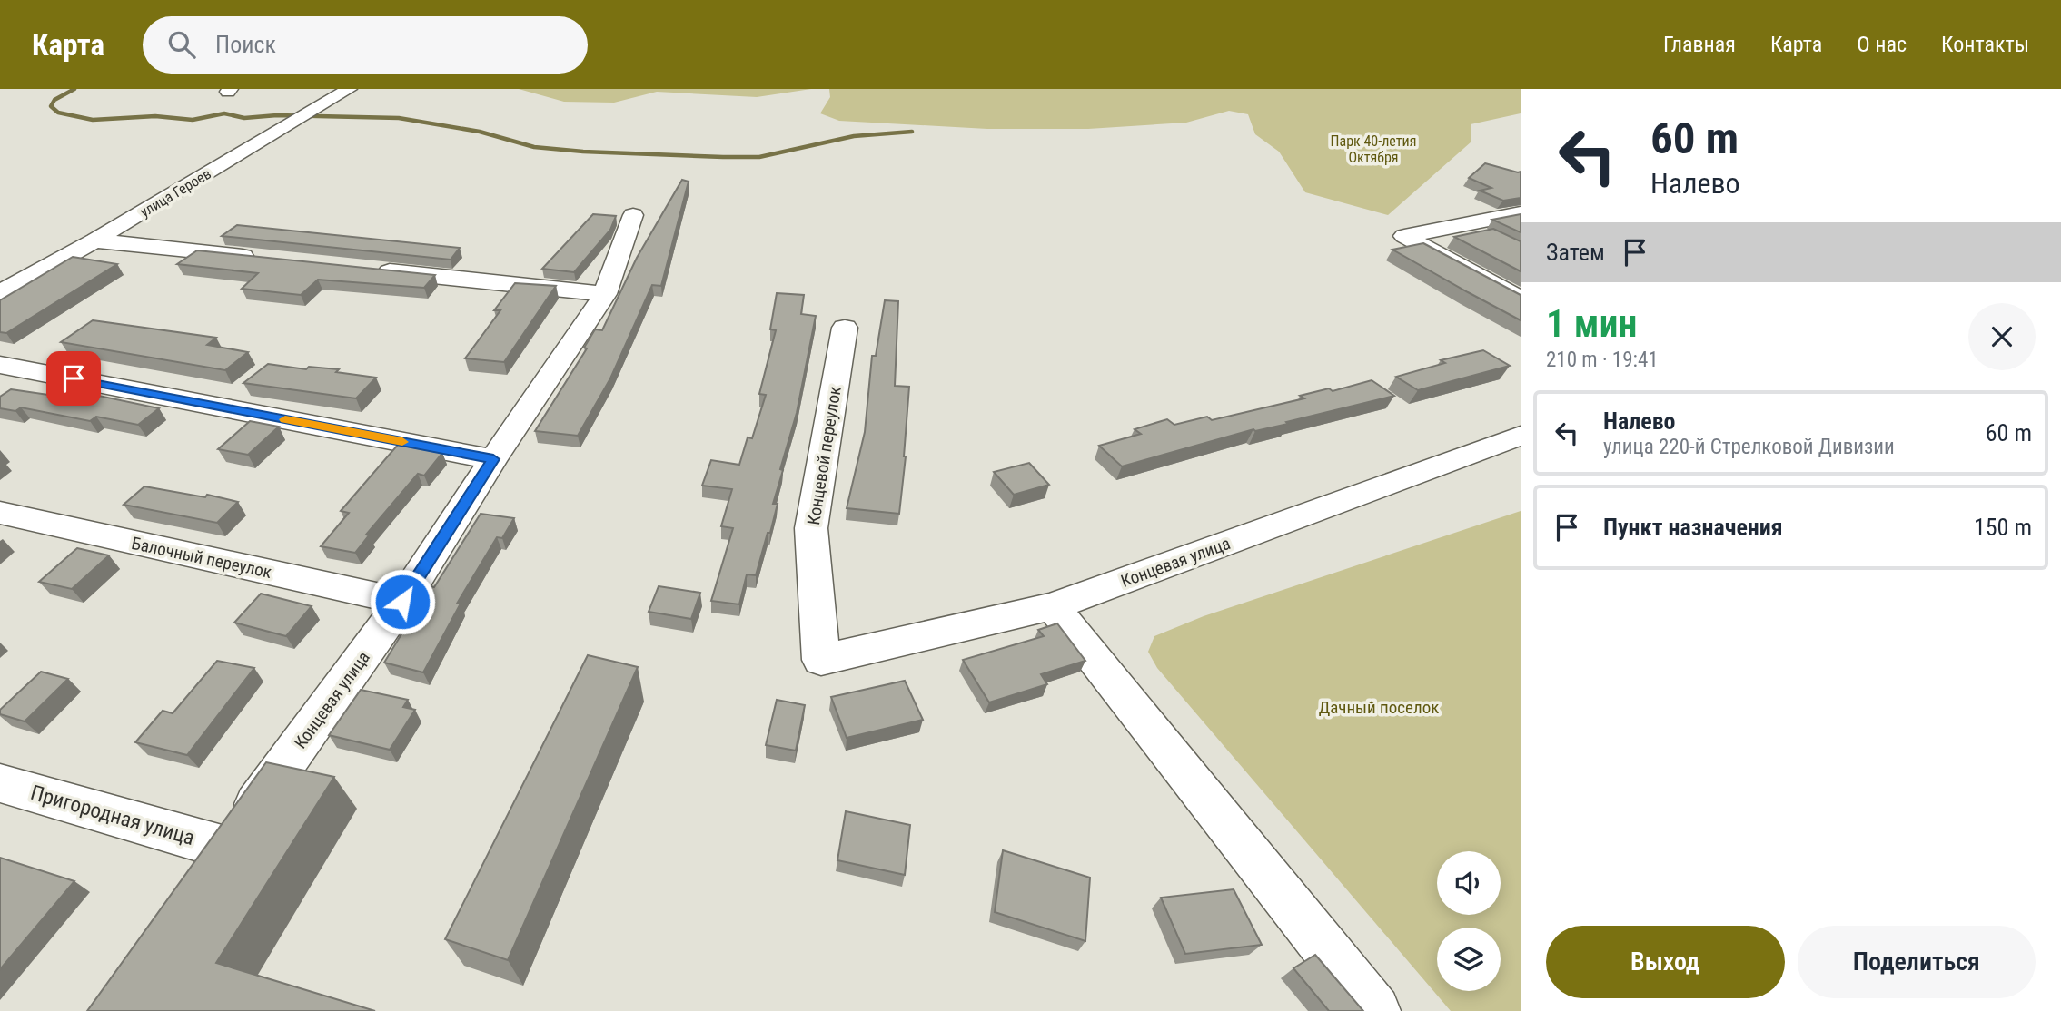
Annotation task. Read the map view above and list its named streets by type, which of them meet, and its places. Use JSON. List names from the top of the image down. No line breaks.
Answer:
{"streets":{"street":["улица Героев","Концевой переулок","Балочный переулок","Концевая улица","Пригородная улица"]},"crossings":[["Концевой переулок","Концевая улица"],["Балочный переулок","Концевая улица"],["Концевая улица","Пригородная улица"]],"parks":["Парк 40-летия Октября","Дачный поселок"],"page":{"header":"Карта","search":"Поиск","nav":["Главная","Карта","О нас","Контакты"],"turn":["60 m","Налево"],"then":"Затем","heading":["1 мин","210 m · 19:41"],"list":[{"name":"Налево","note":"улица 220-й Стрелковой Дивизии","value":"60 m"},{"name":"Пункт назначения","value":"150 m"}],"buttons":["Выход","Поделиться"]}}
